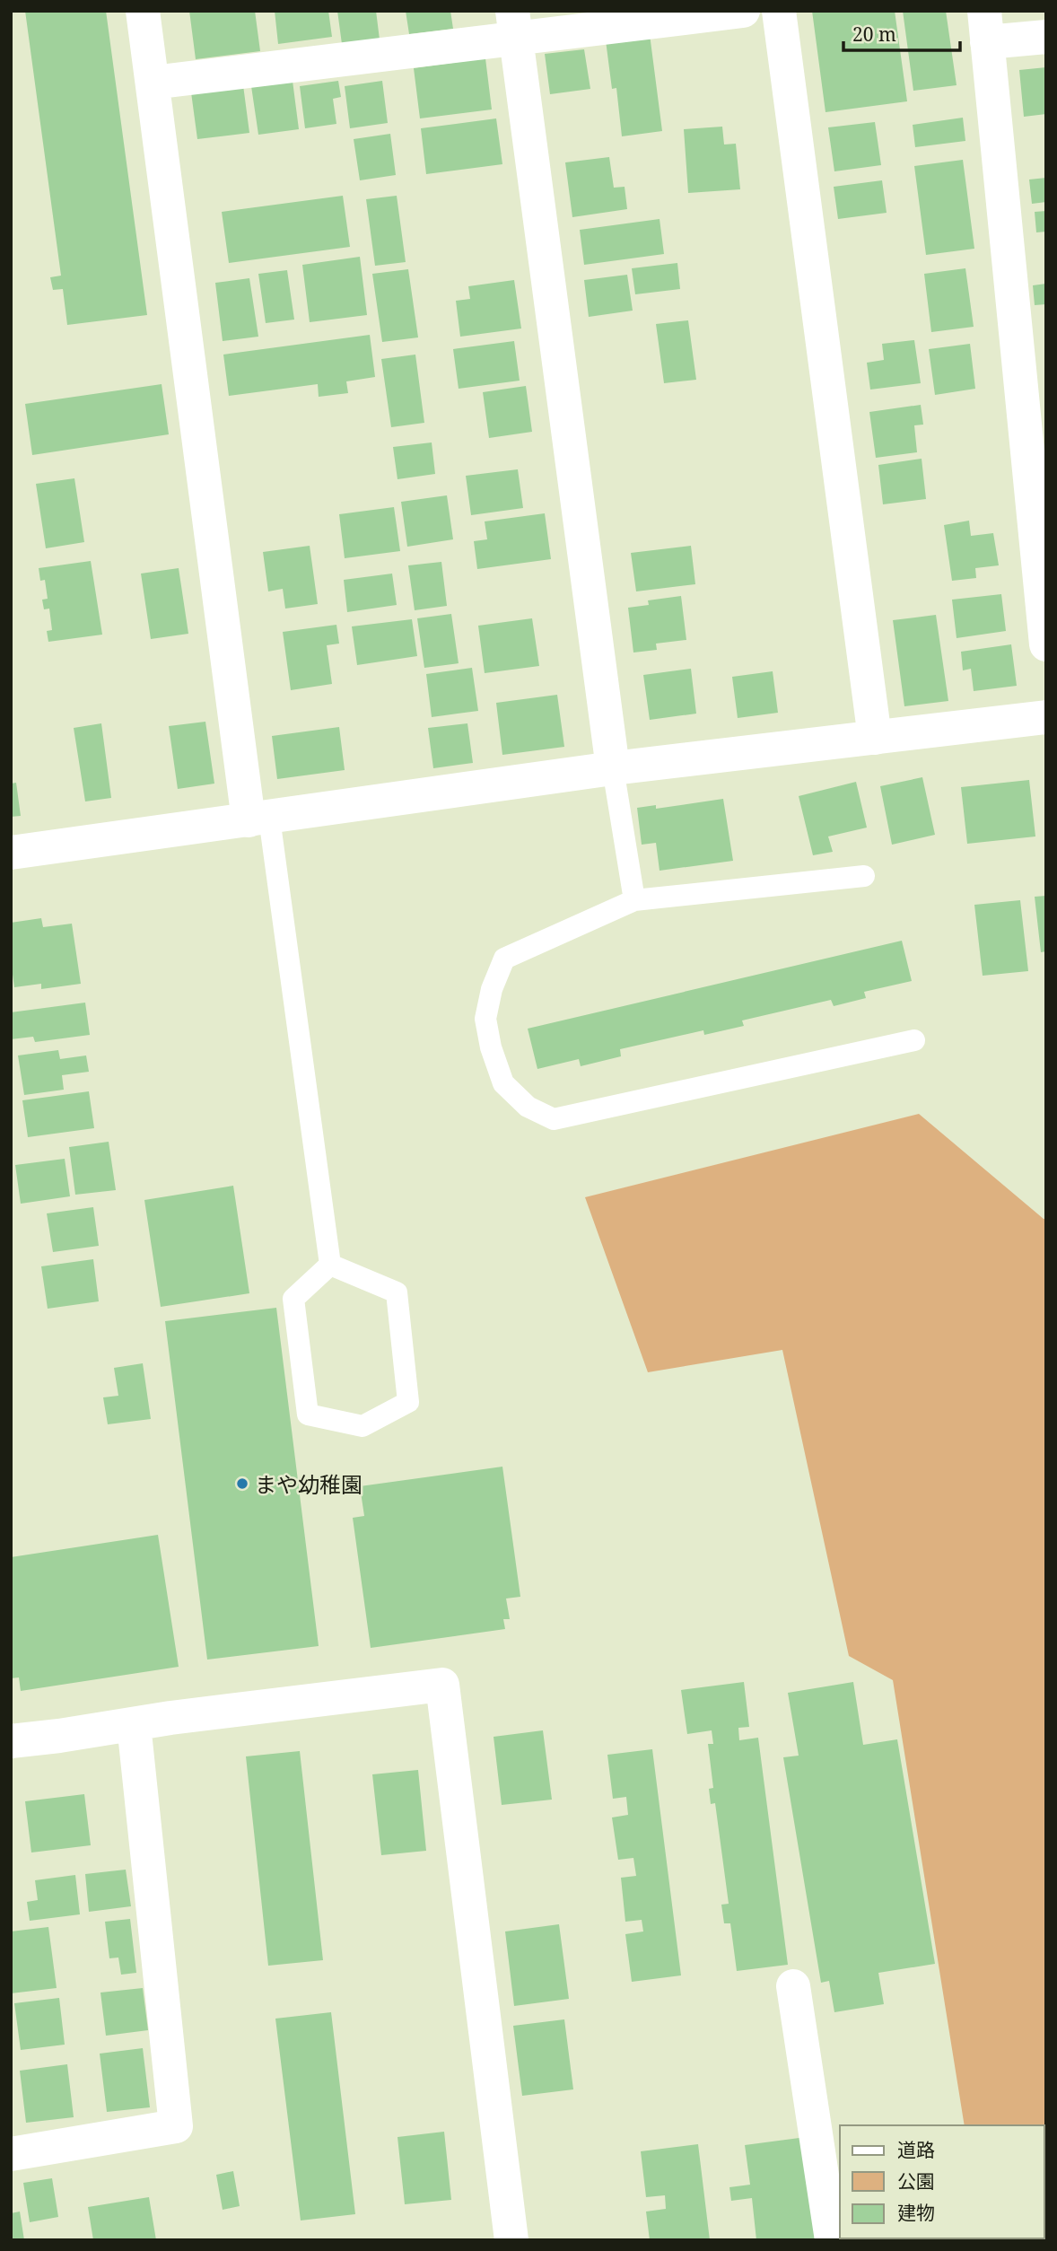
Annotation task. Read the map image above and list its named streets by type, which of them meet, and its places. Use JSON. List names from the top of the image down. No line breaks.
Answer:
{"places":["まや幼稚園"],"legend":["道路","公園","建物"],"scale_bar":"20 m"}
